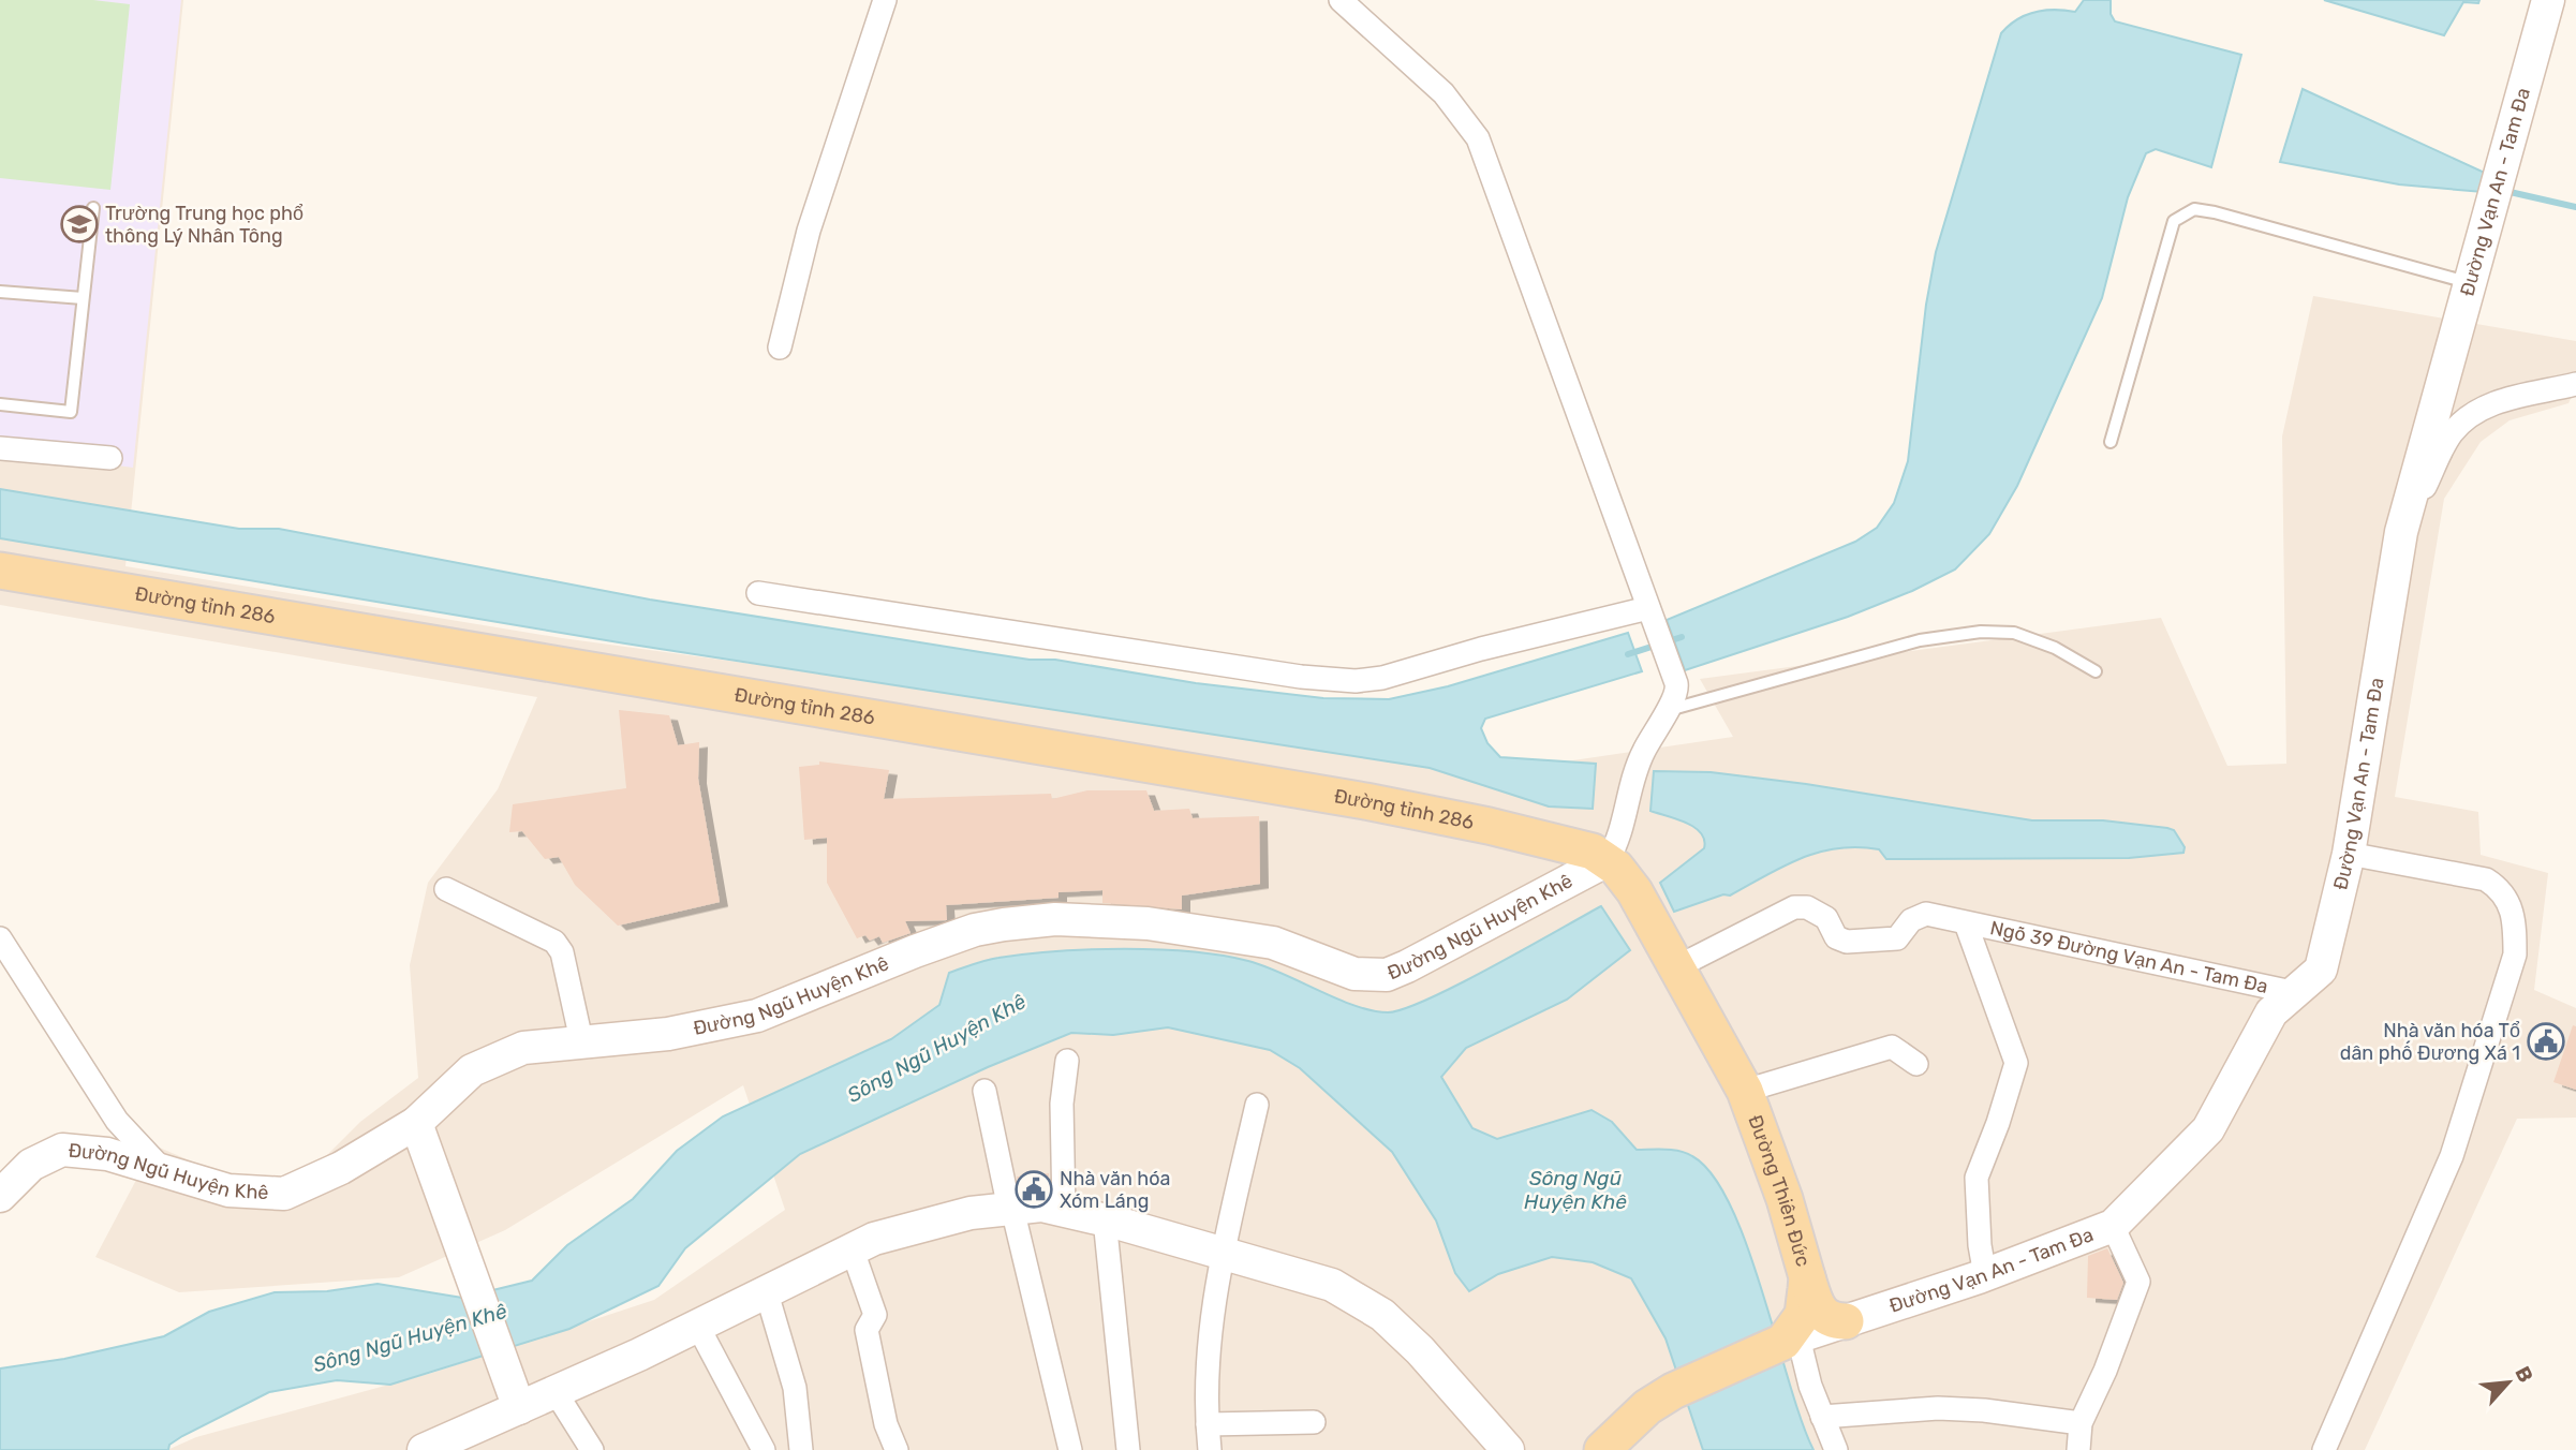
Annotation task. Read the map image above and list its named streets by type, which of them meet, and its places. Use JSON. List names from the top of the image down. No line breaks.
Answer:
{"streets":{"main road":["Đường tỉnh 286","Đường Thiên Đức"],"street":["Đường Vạn An - Tam Đa","Đường Ngũ Huyện Khê","Ngõ 39 Đường Vạn An - Tam Đa"]},"crossings":[["Đường Vạn An - Tam Đa","Ngõ 39 Đường Vạn An - Tam Đa"],["Đường Vạn An - Tam Đa","Đường Thiên Đức"],["Đường tỉnh 286","Đường Ngũ Huyện Khê"],["Đường tỉnh 286","Đường Thiên Đức"],["Đường Ngũ Huyện Khê","Đường Thiên Đức"],["Ngõ 39 Đường Vạn An - Tam Đa","Đường Thiên Đức"]],"water":["Sông Ngũ Huyện Khê"],"places":{"school or university":["Trường Trung học phổ thông Lý Nhân Tông"],"public building":["Nhà văn hóa Tổ dân phố Đương Xá 1","Nhà văn hóa Xóm Láng"]},"north":"top right"}
